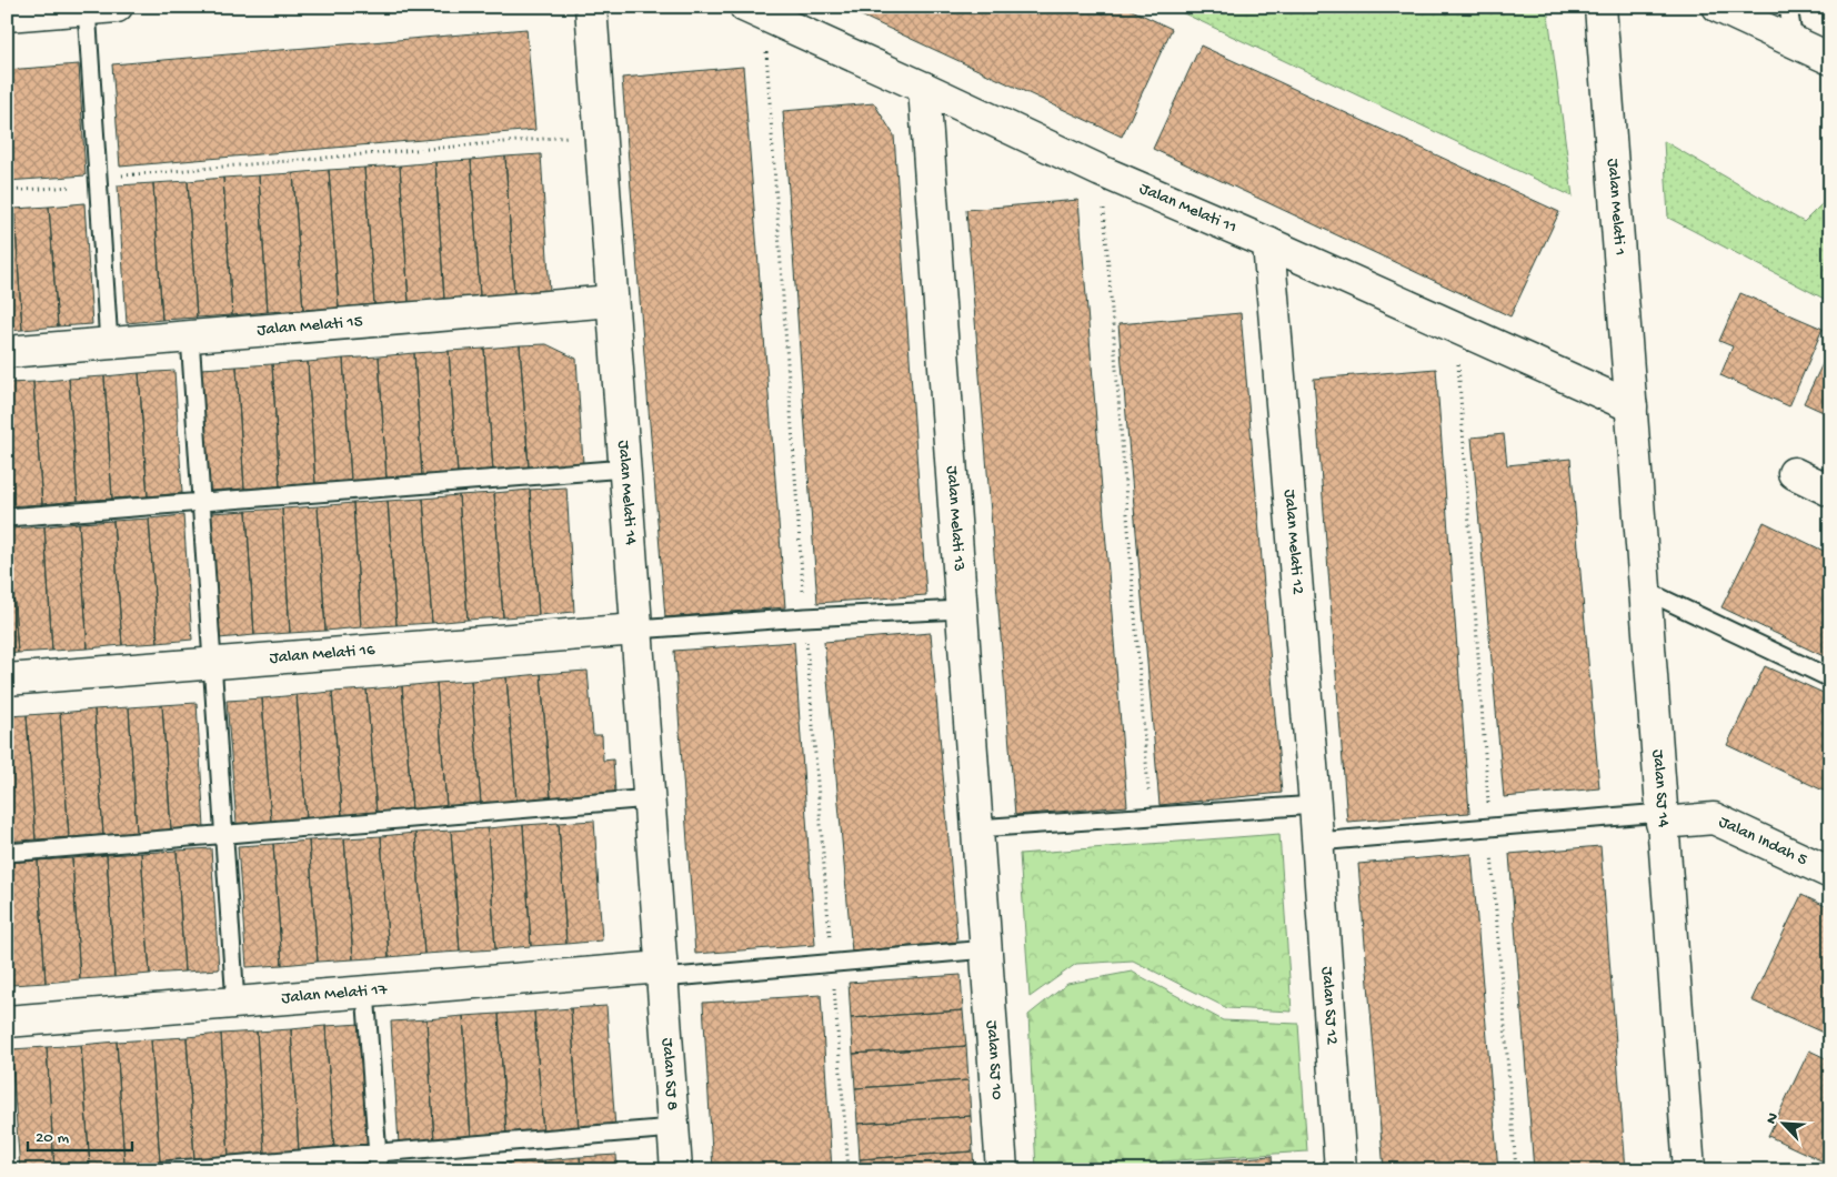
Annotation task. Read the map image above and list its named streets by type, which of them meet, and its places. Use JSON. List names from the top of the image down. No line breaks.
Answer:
{"streets":{"street":["Jalan Melati 1","Jalan Melati 11","Jalan Melati 15","Jalan Melati 14","Jalan Melati 13","Jalan Melati 12","Jalan Melati 16","Jalan SJ 14","Jalan Indah 5","Jalan Melati 17","Jalan SJ 12","Jalan SJ 10","Jalan SJ 8"]},"crossings":[["Jalan Melati 1","Jalan Melati 11"],["Jalan Melati 1","Jalan SJ 14"],["Jalan Melati 11","Jalan Melati 13"],["Jalan Melati 11","Jalan Melati 12"],["Jalan Melati 11","Jalan SJ 14"],["Jalan Melati 15","Jalan Melati 14"],["Jalan Melati 14","Jalan Melati 16"],["Jalan Melati 14","Jalan Melati 17"],["Jalan Melati 14","Jalan SJ 8"],["Jalan Melati 13","Jalan SJ 10"],["Jalan Melati 12","Jalan SJ 12"],["Jalan SJ 14","Jalan Indah 5"],["Jalan Melati 17","Jalan SJ 8"]],"scale_bar":"20 m","north":"top left"}
